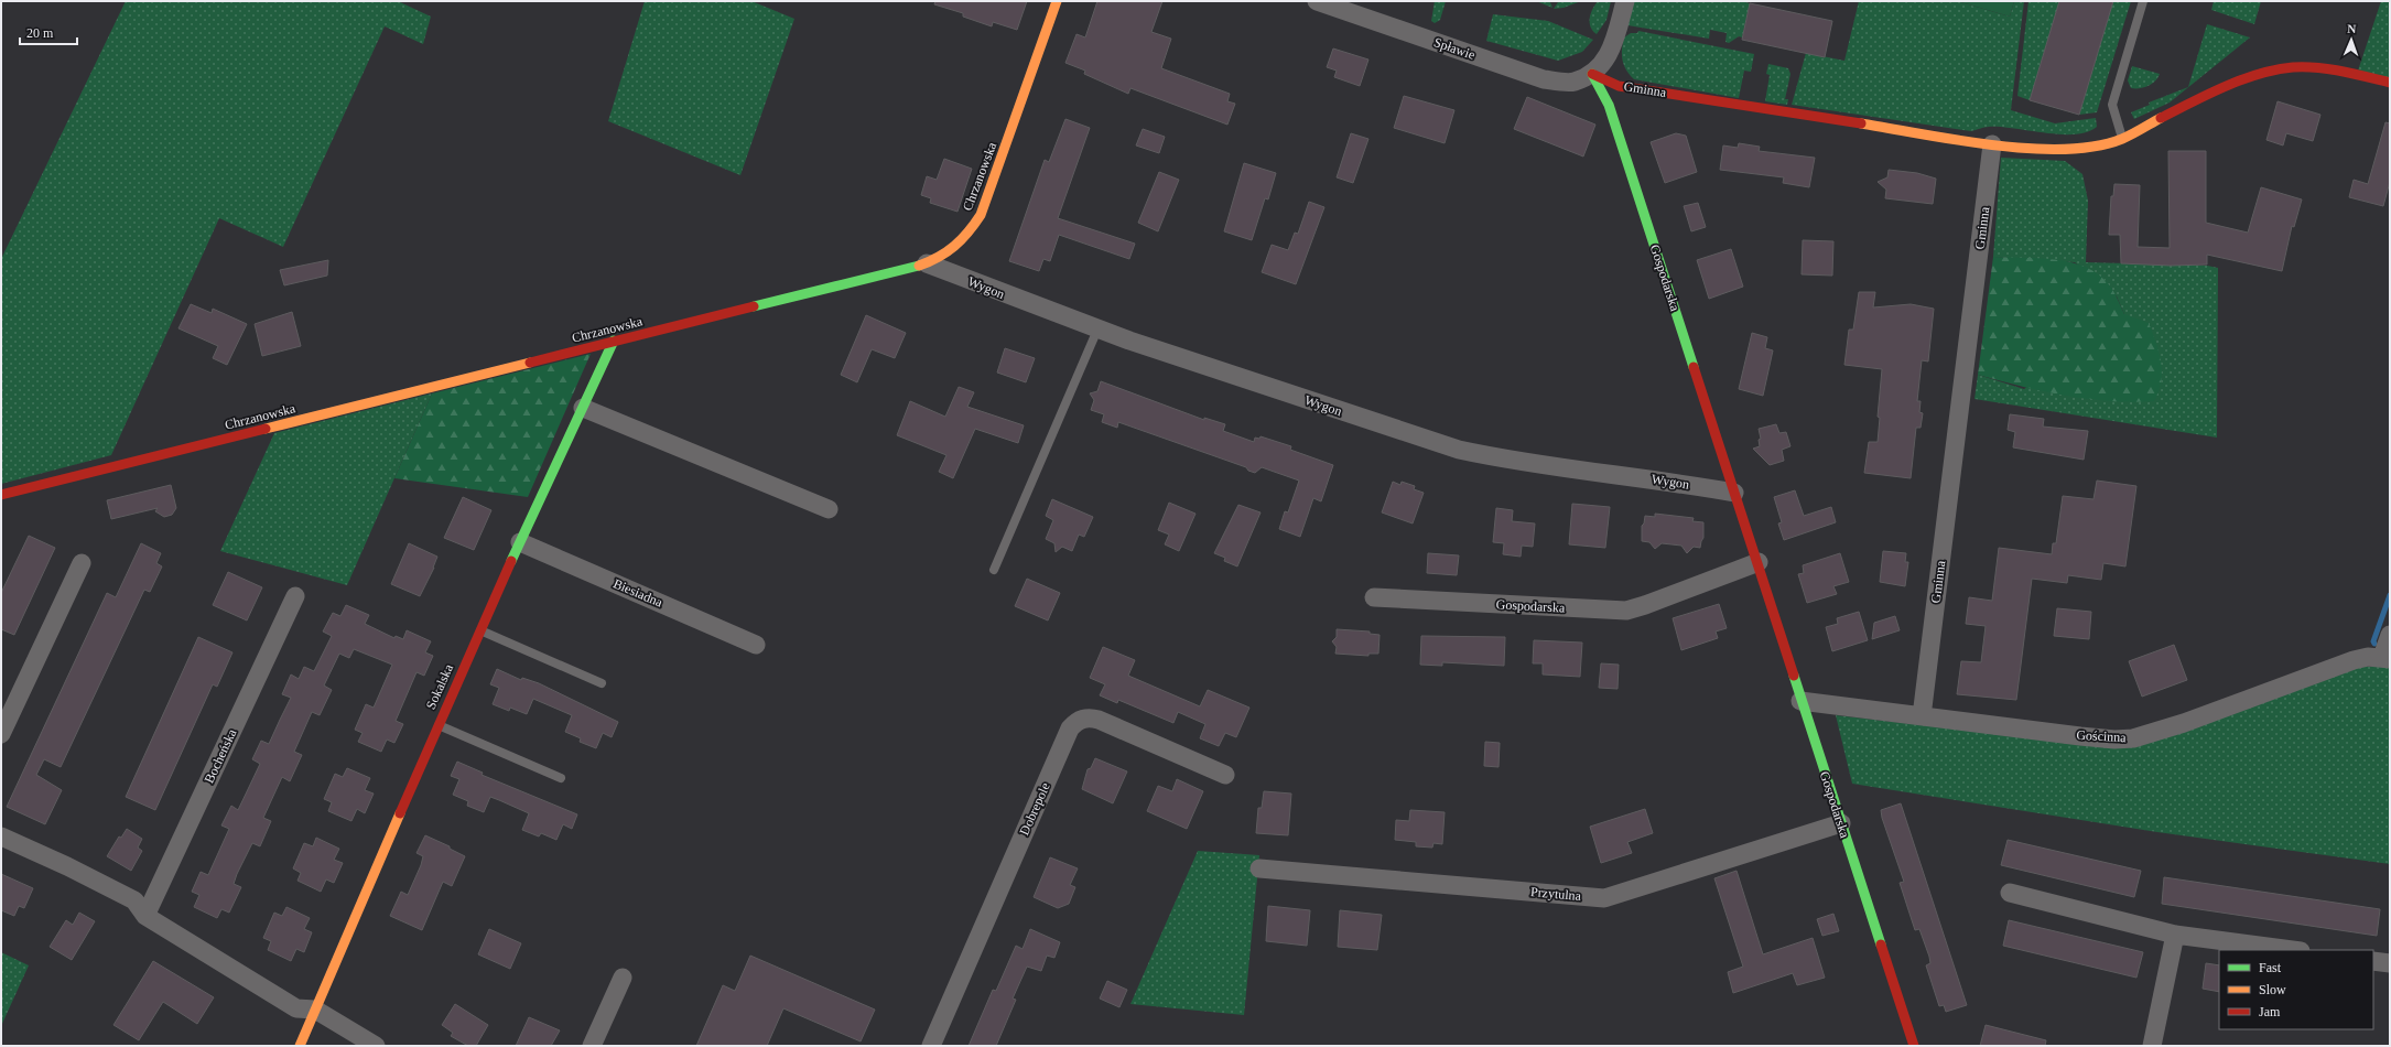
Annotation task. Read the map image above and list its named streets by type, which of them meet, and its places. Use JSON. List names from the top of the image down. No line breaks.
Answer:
{"streets":{"street":["Spławie","Gminna","Chrzanowska","Gospodarska","Wygon","Biesiadna","Sokalska","Gościnna","Bocheńska","Dobrepole","Przytulna"]},"crossings":[["Spławie","Gminna"],["Spławie","Gospodarska"],["Gminna","Gospodarska"],["Gminna","Gościnna"],["Chrzanowska","Wygon"],["Chrzanowska","Sokalska"],["Gospodarska","Wygon"],["Gospodarska","Gościnna"],["Gospodarska","Przytulna"],["Biesiadna","Sokalska"]],"legend":["Fast","Slow","Jam"],"scale_bar":"20 m","north":"top"}
